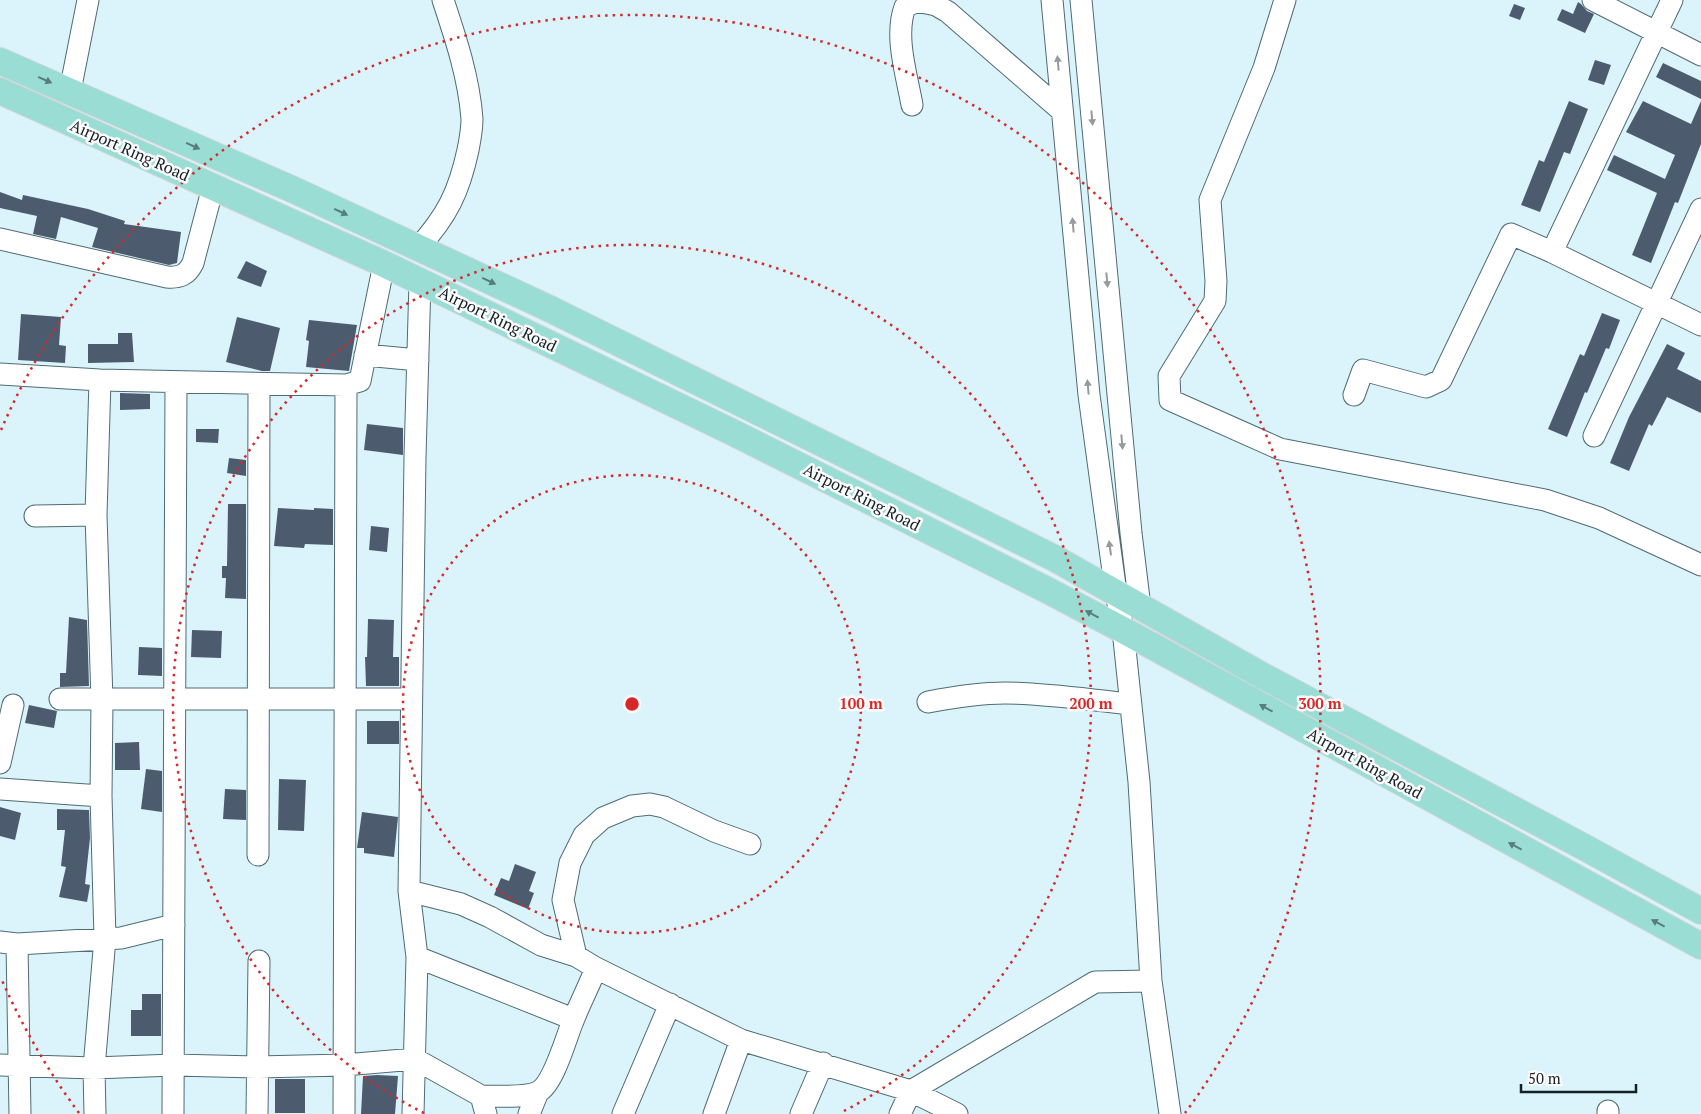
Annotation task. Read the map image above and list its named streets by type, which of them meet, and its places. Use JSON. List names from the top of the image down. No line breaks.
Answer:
{"streets":{"main road":["Airport Ring Road"]},"scale_bar":"50 m","rings":["100 m","200 m","300 m"]}
